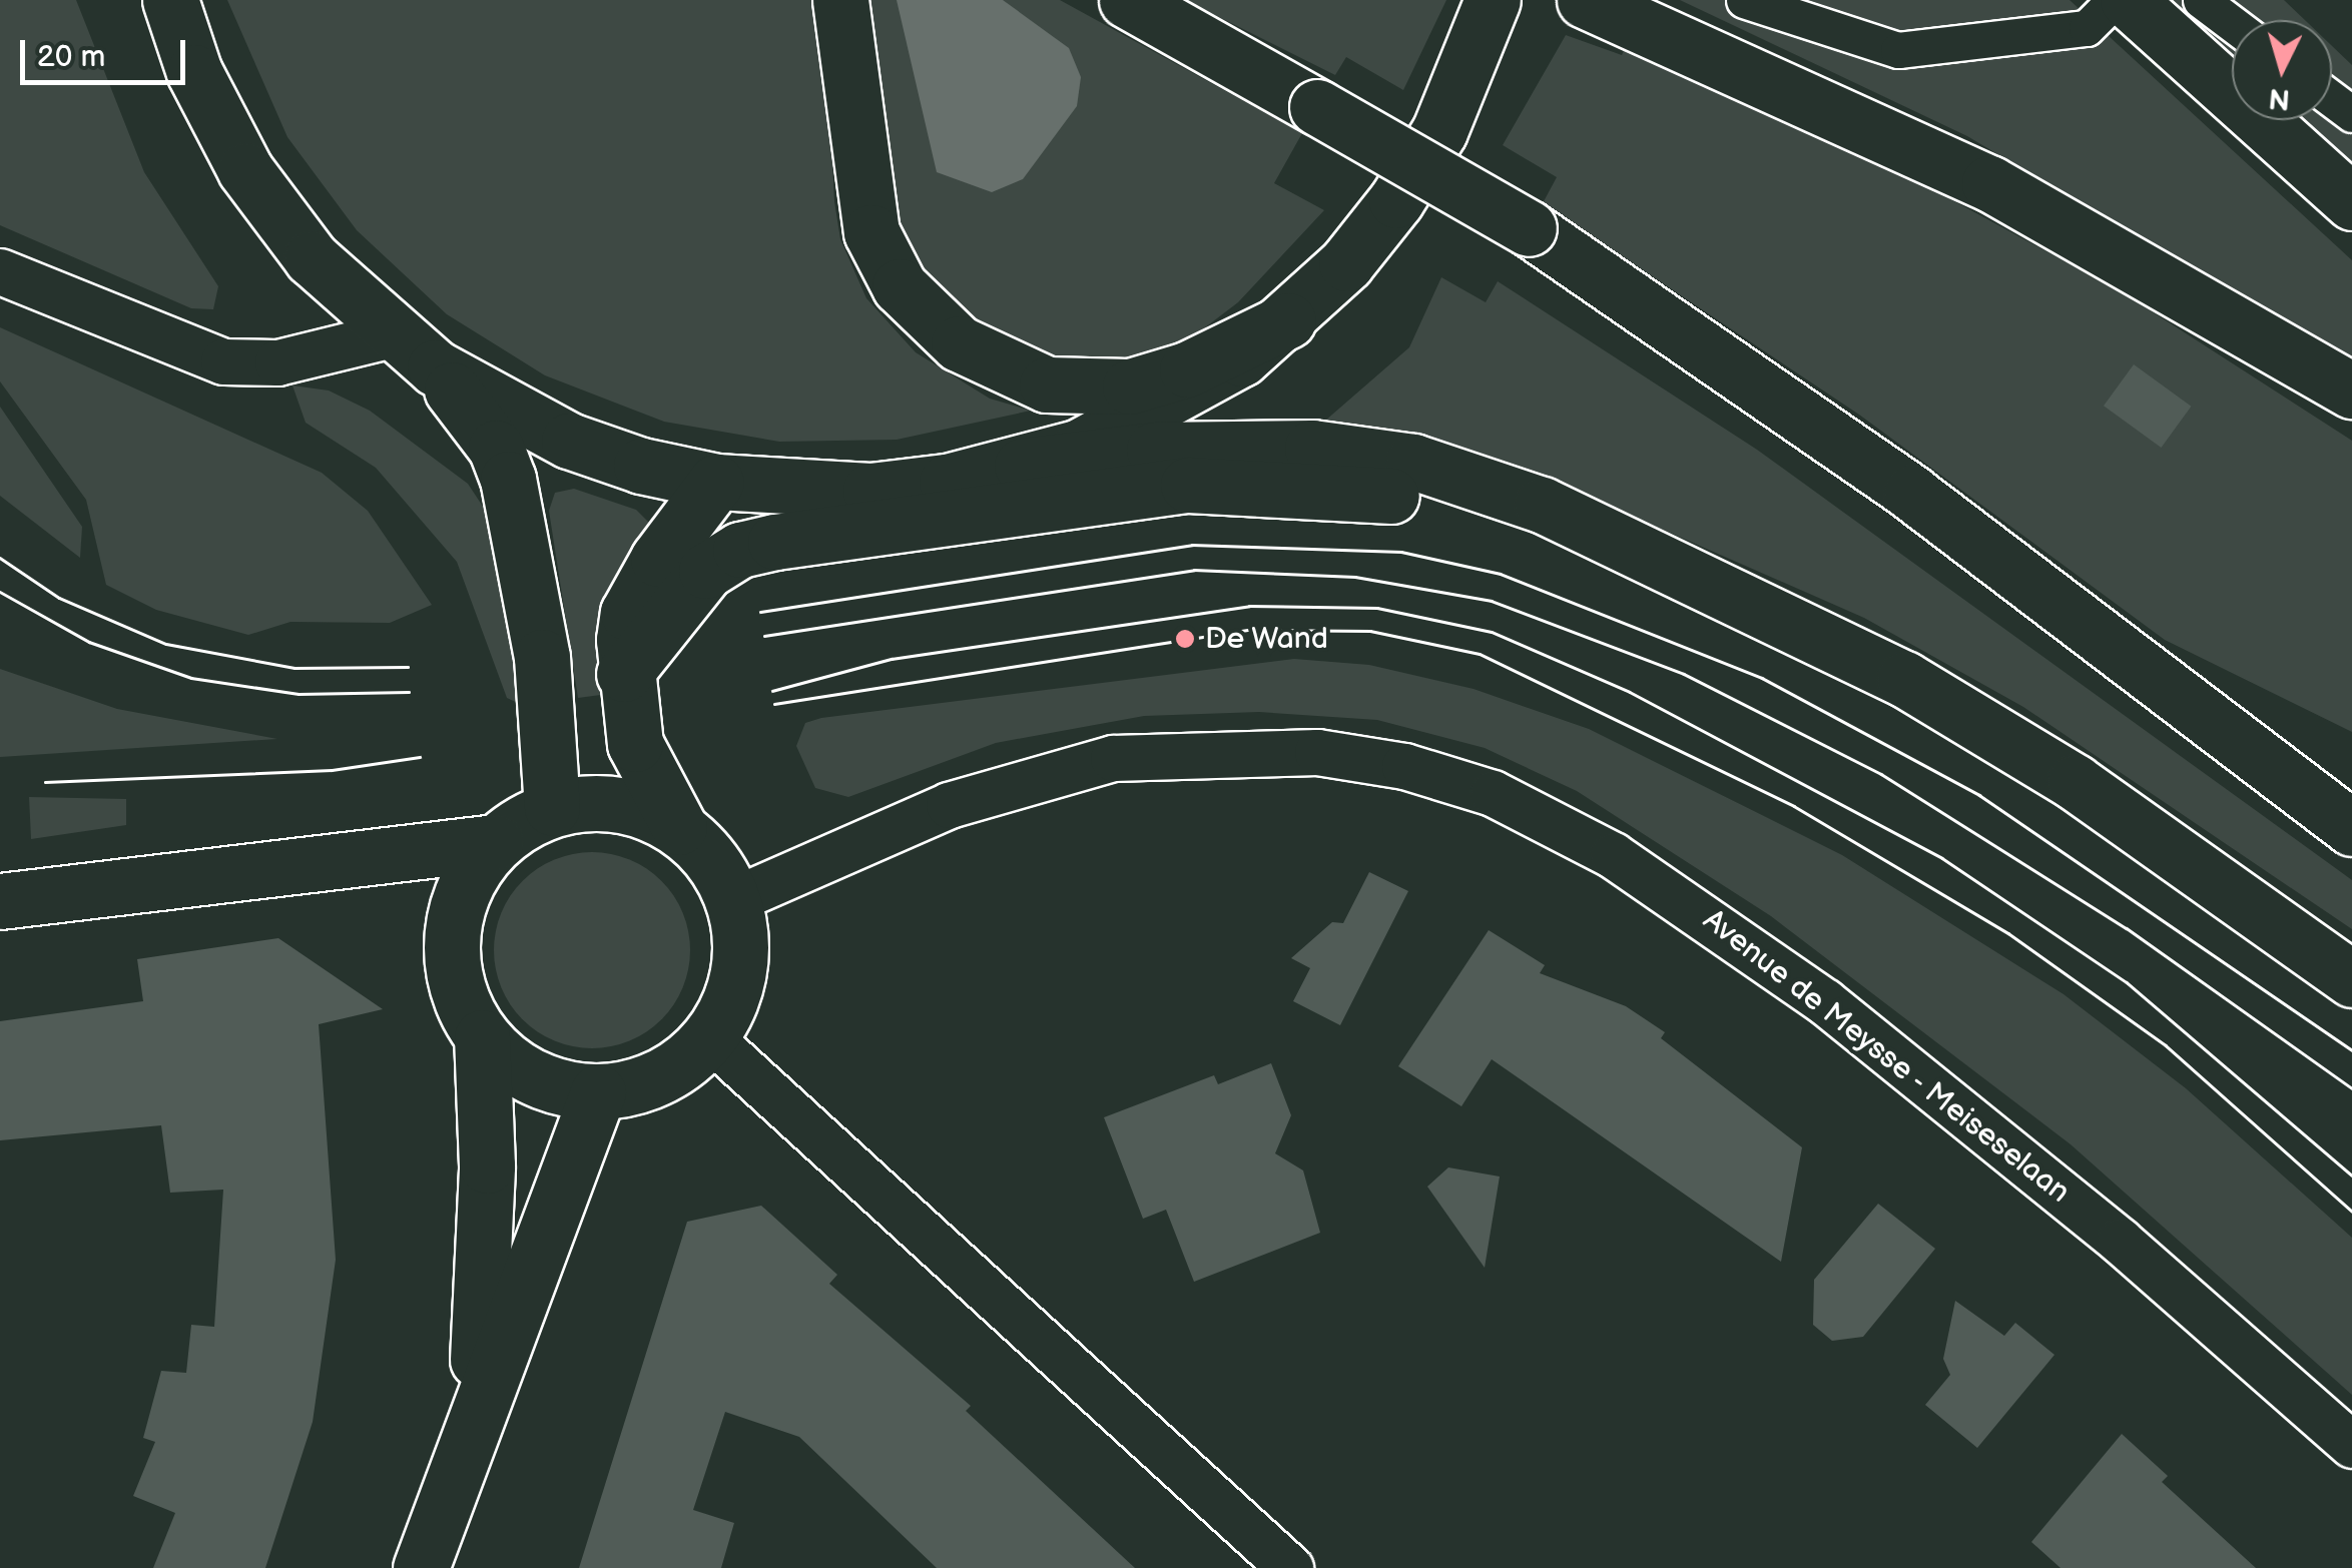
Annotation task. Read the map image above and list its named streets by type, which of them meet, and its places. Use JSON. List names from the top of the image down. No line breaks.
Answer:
{"streets":{"street":["Avenue de Meysse - Meiseselaan"]},"places":["De Wand"],"scale_bar":"20 m","north":"bottom"}
